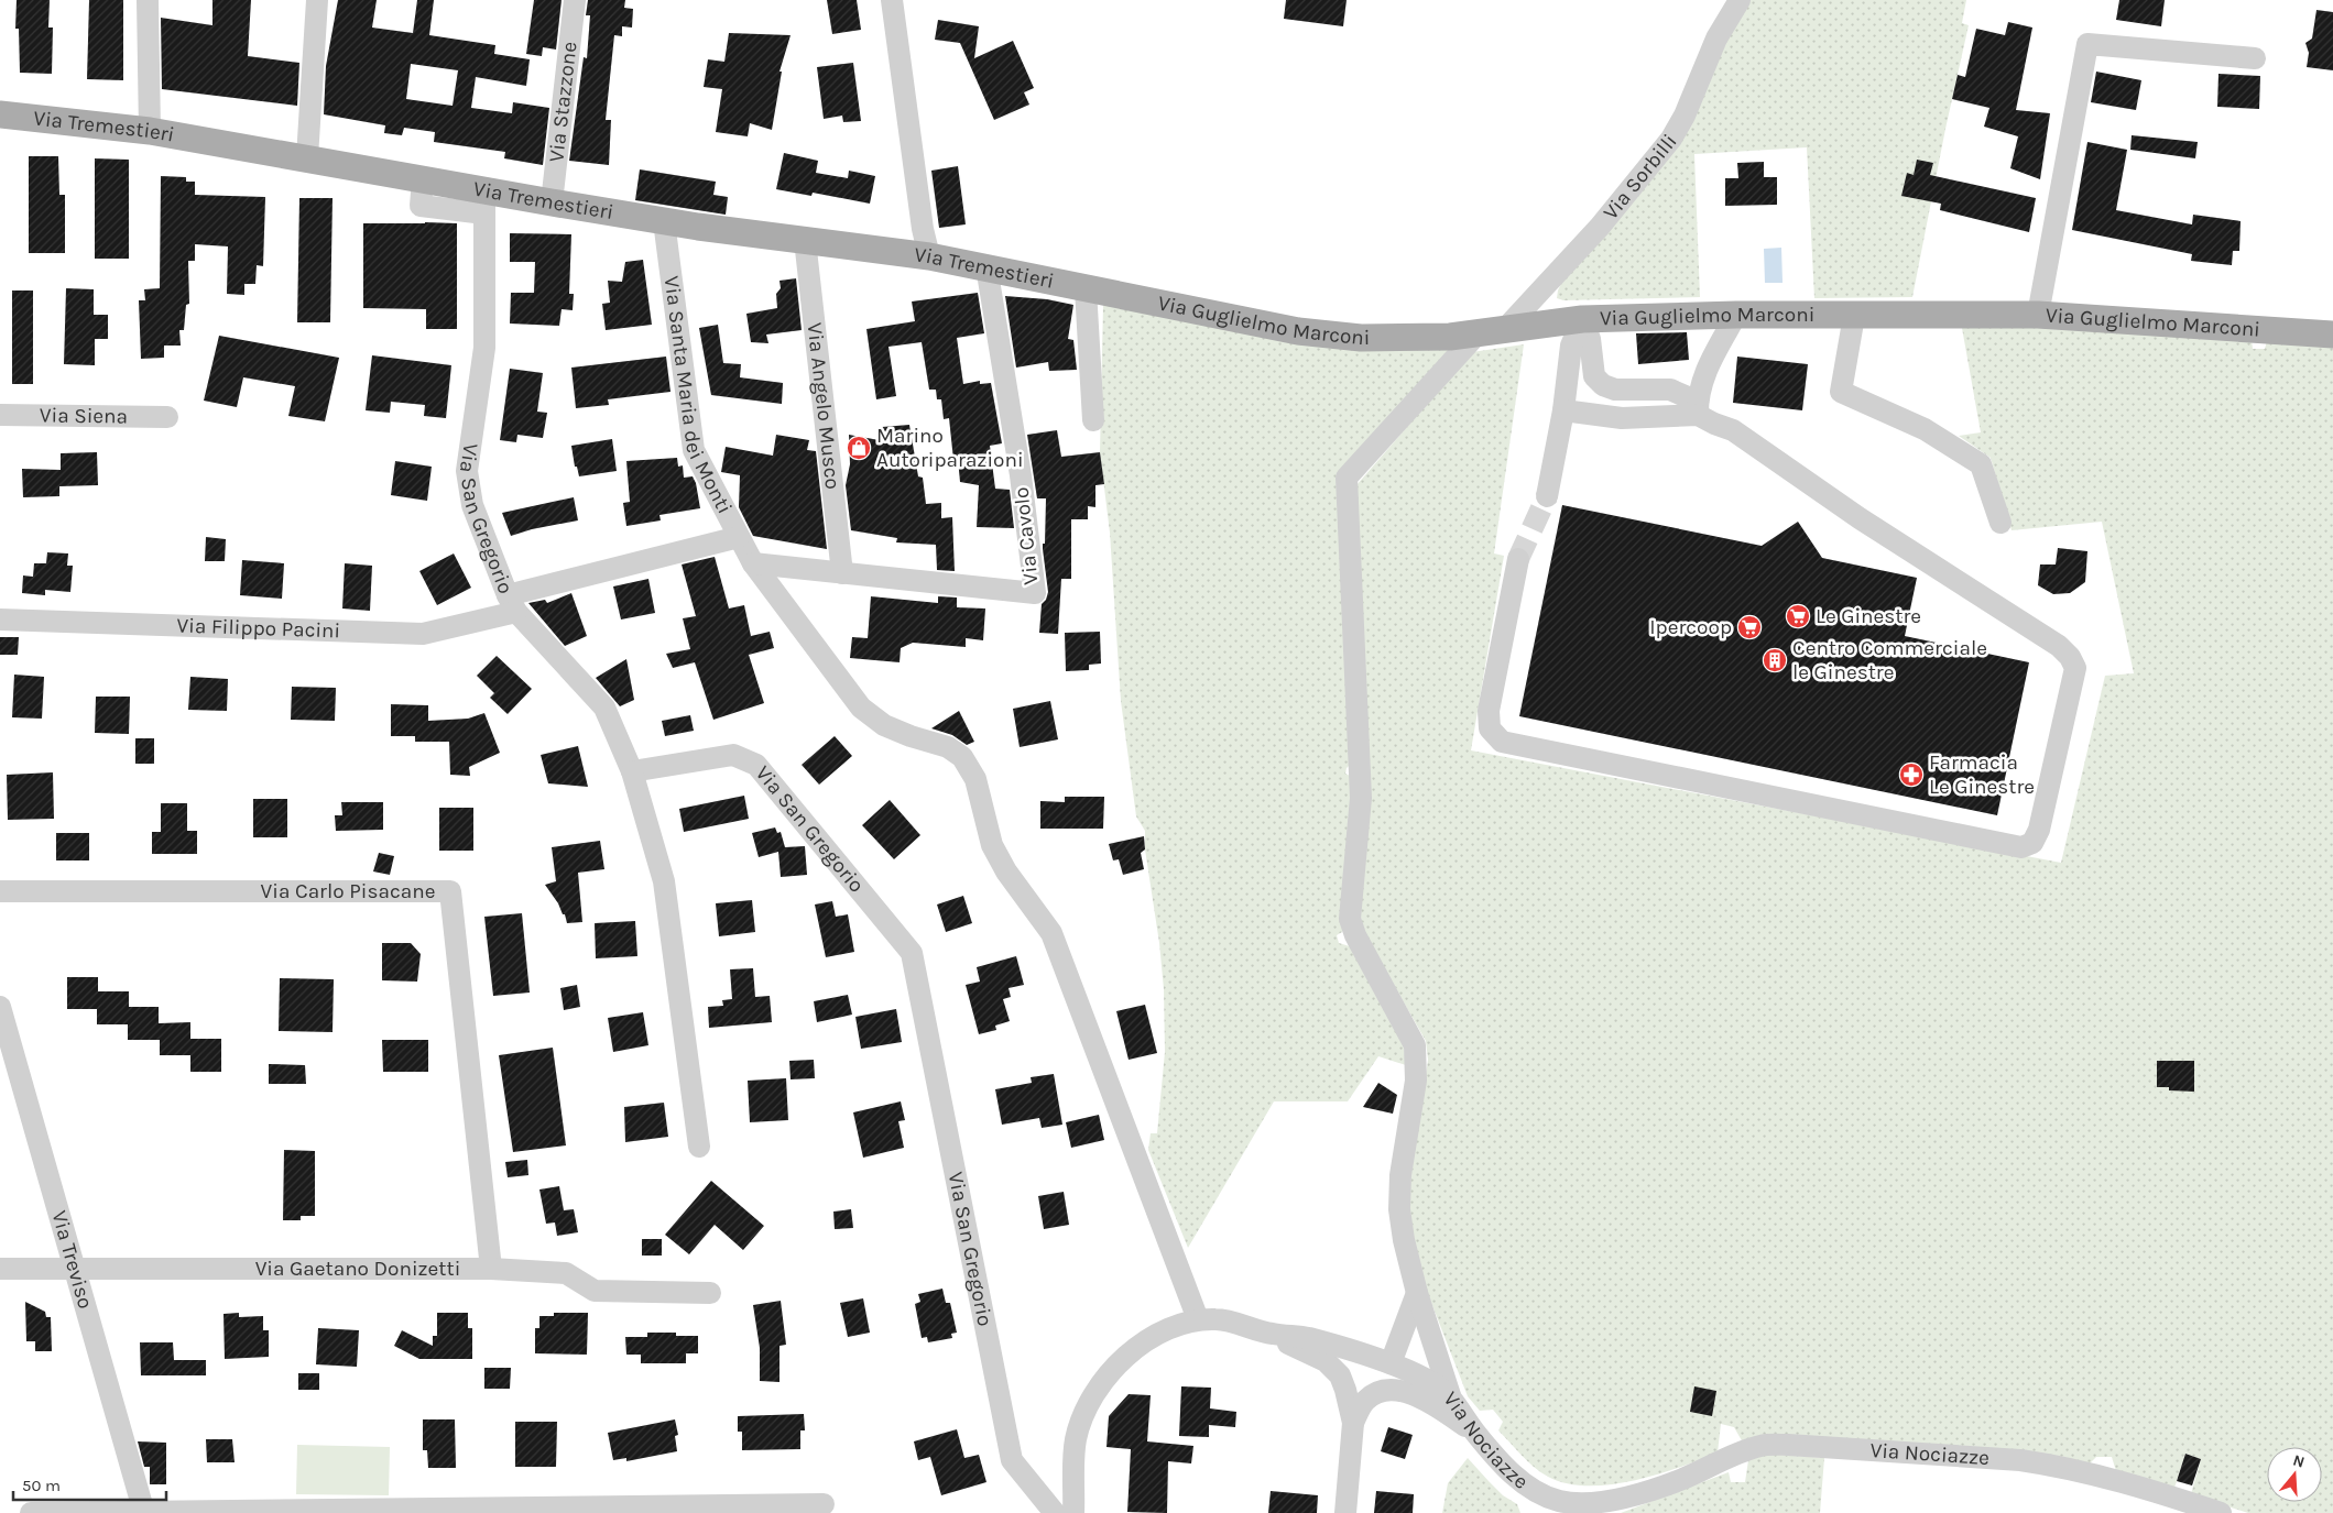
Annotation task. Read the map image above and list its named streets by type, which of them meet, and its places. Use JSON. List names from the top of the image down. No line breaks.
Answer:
{"streets":{"main road":["Via Tremestieri","Via Guglielmo Marconi"],"street":["Via Stazzone","Via Sorbilli","Via Santa Maria dei Monti","Via Angelo Musco","Via Siena","Via San Gregorio","Via Cavolo","Via Filippo Pacini","Via Carlo Pisacane","Via Treviso","Via Gaetano Donizetti","Via Nociazze"]},"crossings":[["Via Stazzone","Via Tremestieri"],["Via Tremestieri","Via Guglielmo Marconi"],["Via Tremestieri","Via Santa Maria dei Monti"],["Via Tremestieri","Via Angelo Musco"],["Via Tremestieri","Via San Gregorio"],["Via Tremestieri","Via Cavolo"],["Via Sorbilli","Via Guglielmo Marconi"],["Via Santa Maria dei Monti","Via Cavolo"],["Via Santa Maria dei Monti","Via Filippo Pacini"],["Via Santa Maria dei Monti","Via Nociazze"],["Via Angelo Musco","Via Cavolo"],["Via San Gregorio","Via Filippo Pacini"],["Via Carlo Pisacane","Via Gaetano Donizetti"],["Via Treviso","Via Gaetano Donizetti"]],"places":{"shop":["Marino Autoriparazioni"],"supermarket":["Le Ginestre","Ipercoop"],"building":["Centro Commerciale le Ginestre"],"pharmacy":["Farmacia Le Ginestre"]},"scale_bar":"50 m","north":"top"}
